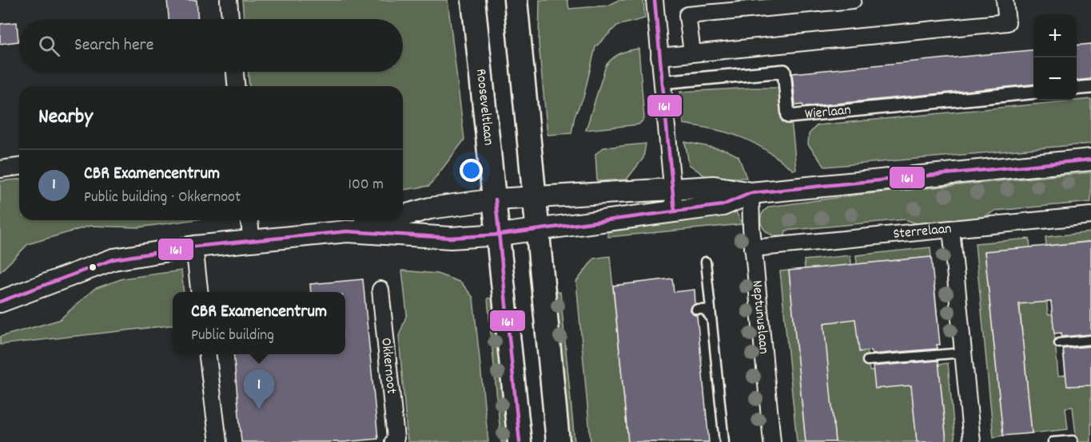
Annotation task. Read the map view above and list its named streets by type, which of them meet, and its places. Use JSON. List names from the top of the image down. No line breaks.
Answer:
{"streets":{"main road":["Rooseveltlaan"],"street":["Wierlaan","Sterrelaan","Neptunuslaan","Okkernoot"]},"crossings":[["Sterrelaan","Neptunuslaan"]],"lines":["transit line 161"],"page":{"map_buttons":["+","−"],"search":"Search here","heading":"Nearby","list":[{"mark":"1","name":"CBR Examencentrum","note":"Public building · Okkernoot","value":"100 m"}],"popup":["CBR Examencentrum","Public building"],"pins":"1"}}
